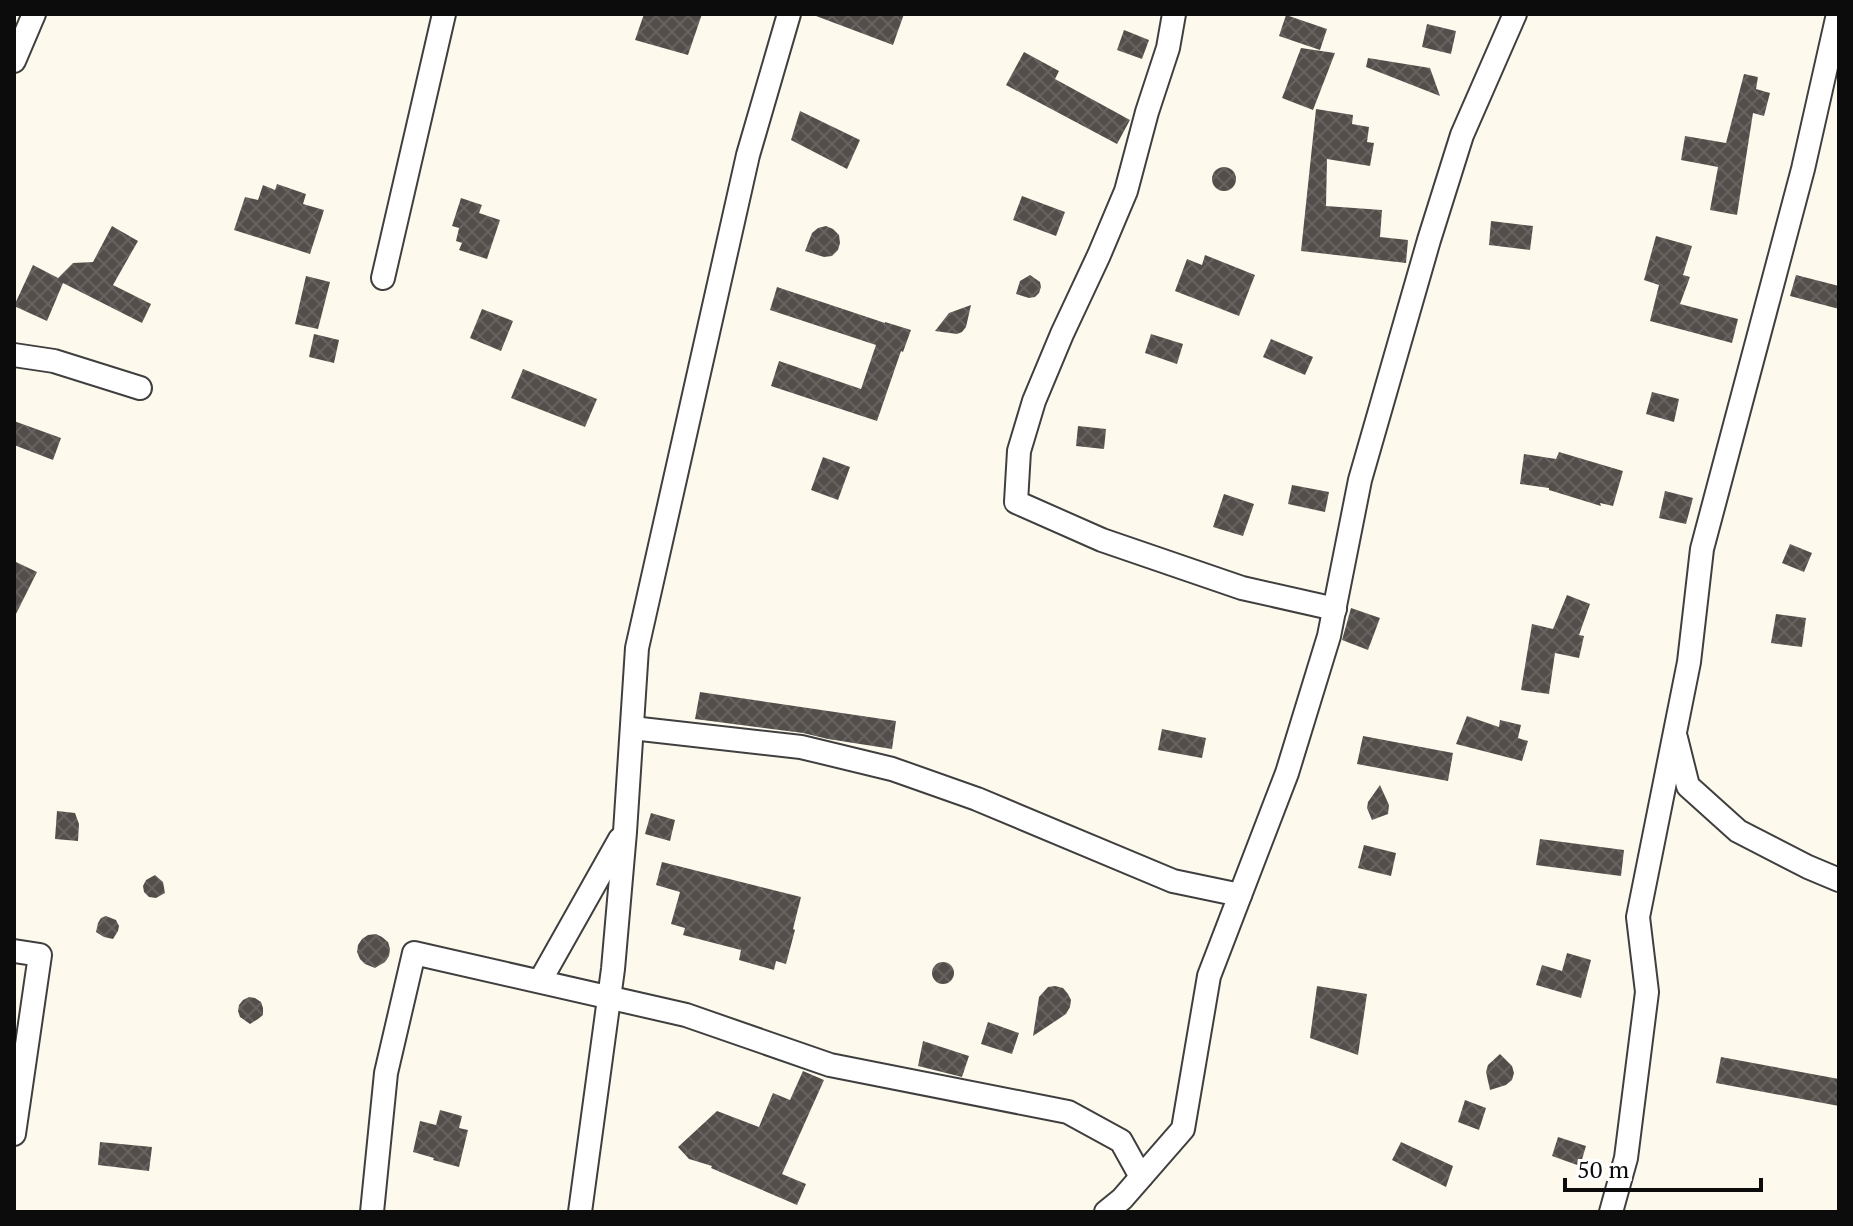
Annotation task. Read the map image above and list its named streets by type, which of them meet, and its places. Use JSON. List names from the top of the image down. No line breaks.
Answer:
{"scale_bar":"50 m"}
